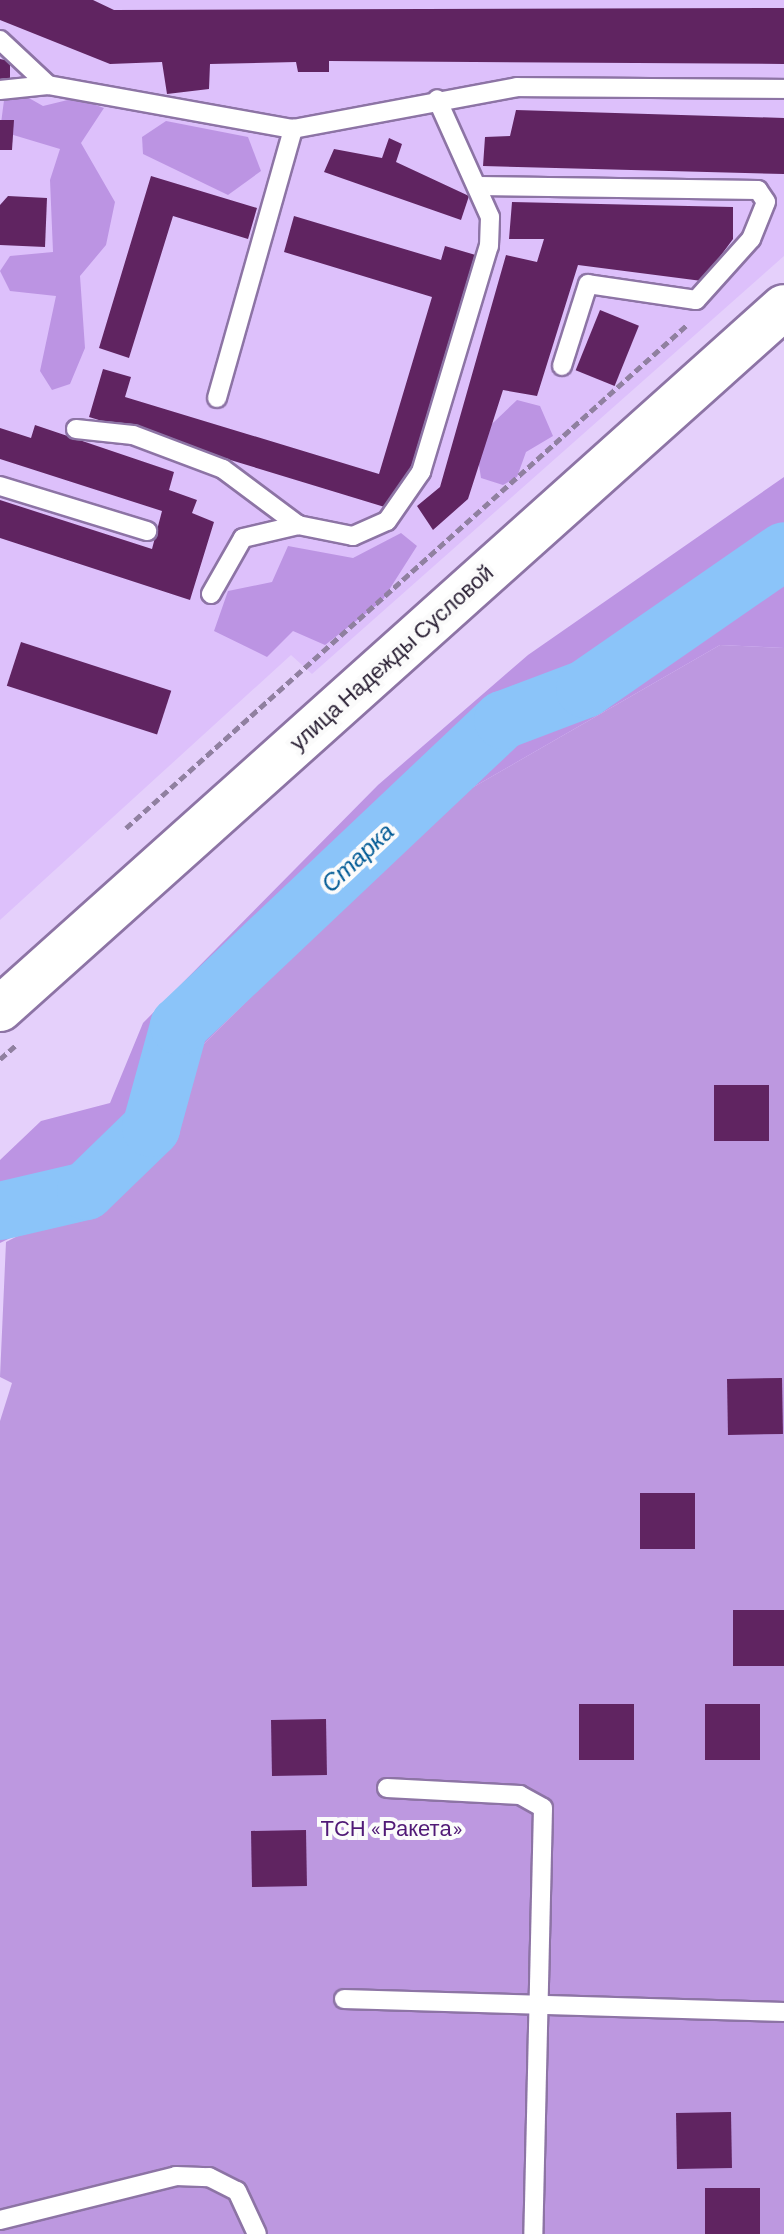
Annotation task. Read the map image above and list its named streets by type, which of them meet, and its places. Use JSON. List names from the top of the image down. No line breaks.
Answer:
{"streets":{"main road":["улица Надежды Сусловой"]},"water":["Старка"],"parks":["ТСН «Ракета»"]}
